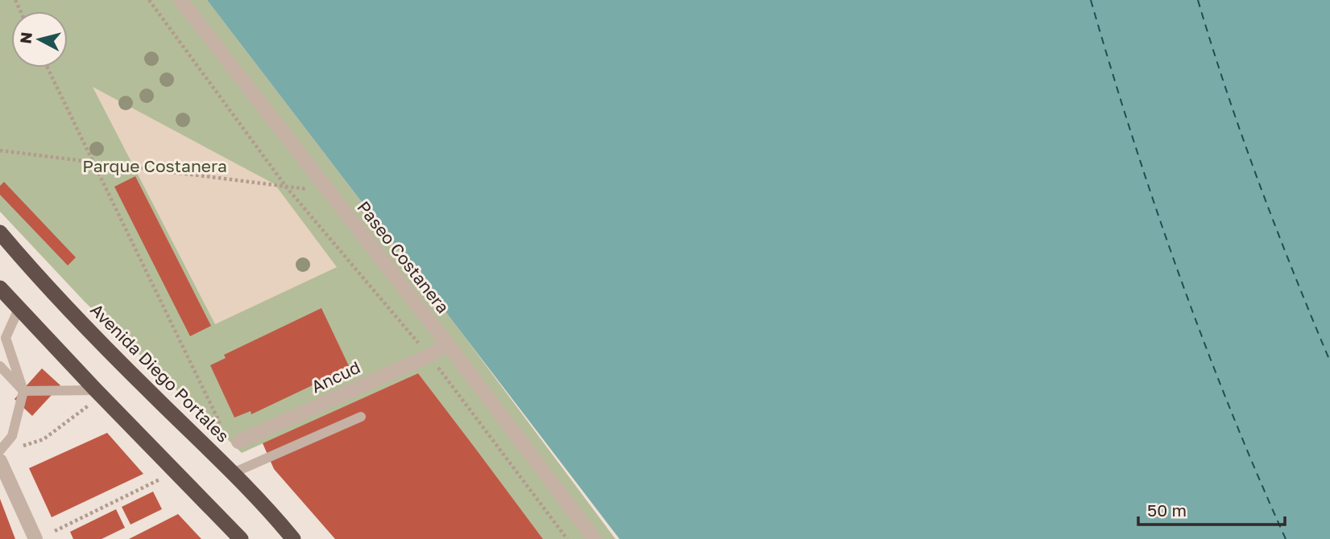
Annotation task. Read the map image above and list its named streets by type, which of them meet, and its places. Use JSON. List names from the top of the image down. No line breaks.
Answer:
{"streets":{"highway":["Avenida Diego Portales"],"street":["Paseo Costanera","Ancud"]},"crossings":[["Paseo Costanera","Ancud"]],"parks":["Parque Costanera"],"scale_bar":"50 m","north":"left"}
